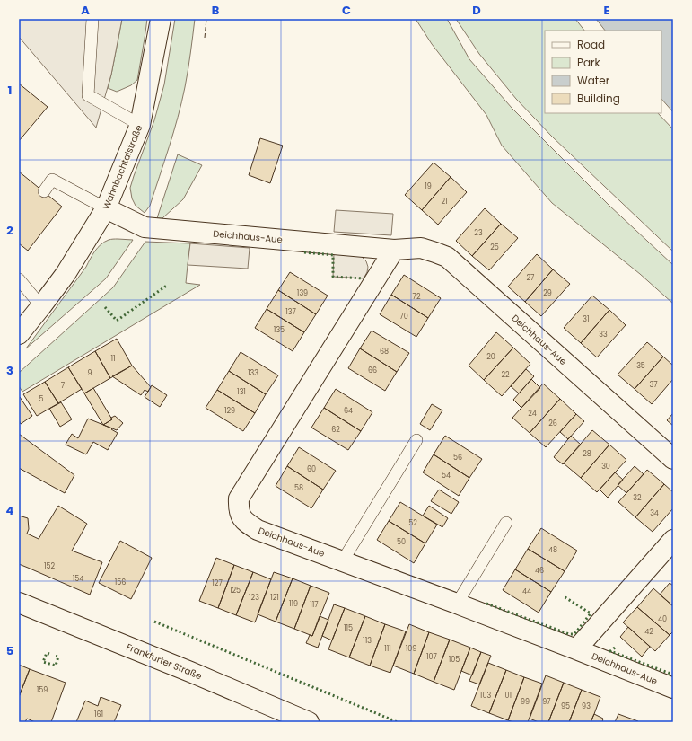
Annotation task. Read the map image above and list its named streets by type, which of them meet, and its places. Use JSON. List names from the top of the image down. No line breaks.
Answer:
{"streets":{"street":["Wahnbachtalstraße","Deichhaus-Aue","Frankfurter Straße"]},"crossings":[["Wahnbachtalstraße","Deichhaus-Aue"]],"house_numbers":["19","21","23","25","27","139","29","72","137","70","31","135","33","68","20","11","35","66","9","133","22","37","7","131","5","129","64","24","26","62","28","56","30","60","54","58","32","34","52","50","48","152","46","154","156","127","125","44","123","121","119","117","40","115","42","113","111","109","107","105","159","103","101","99","97","95","93","161"],"legend":["Road","Park","Water","Building"],"grid":{"columns":["A","B","C","D","E"],"rows":["1","2","3","4","5"]}}
